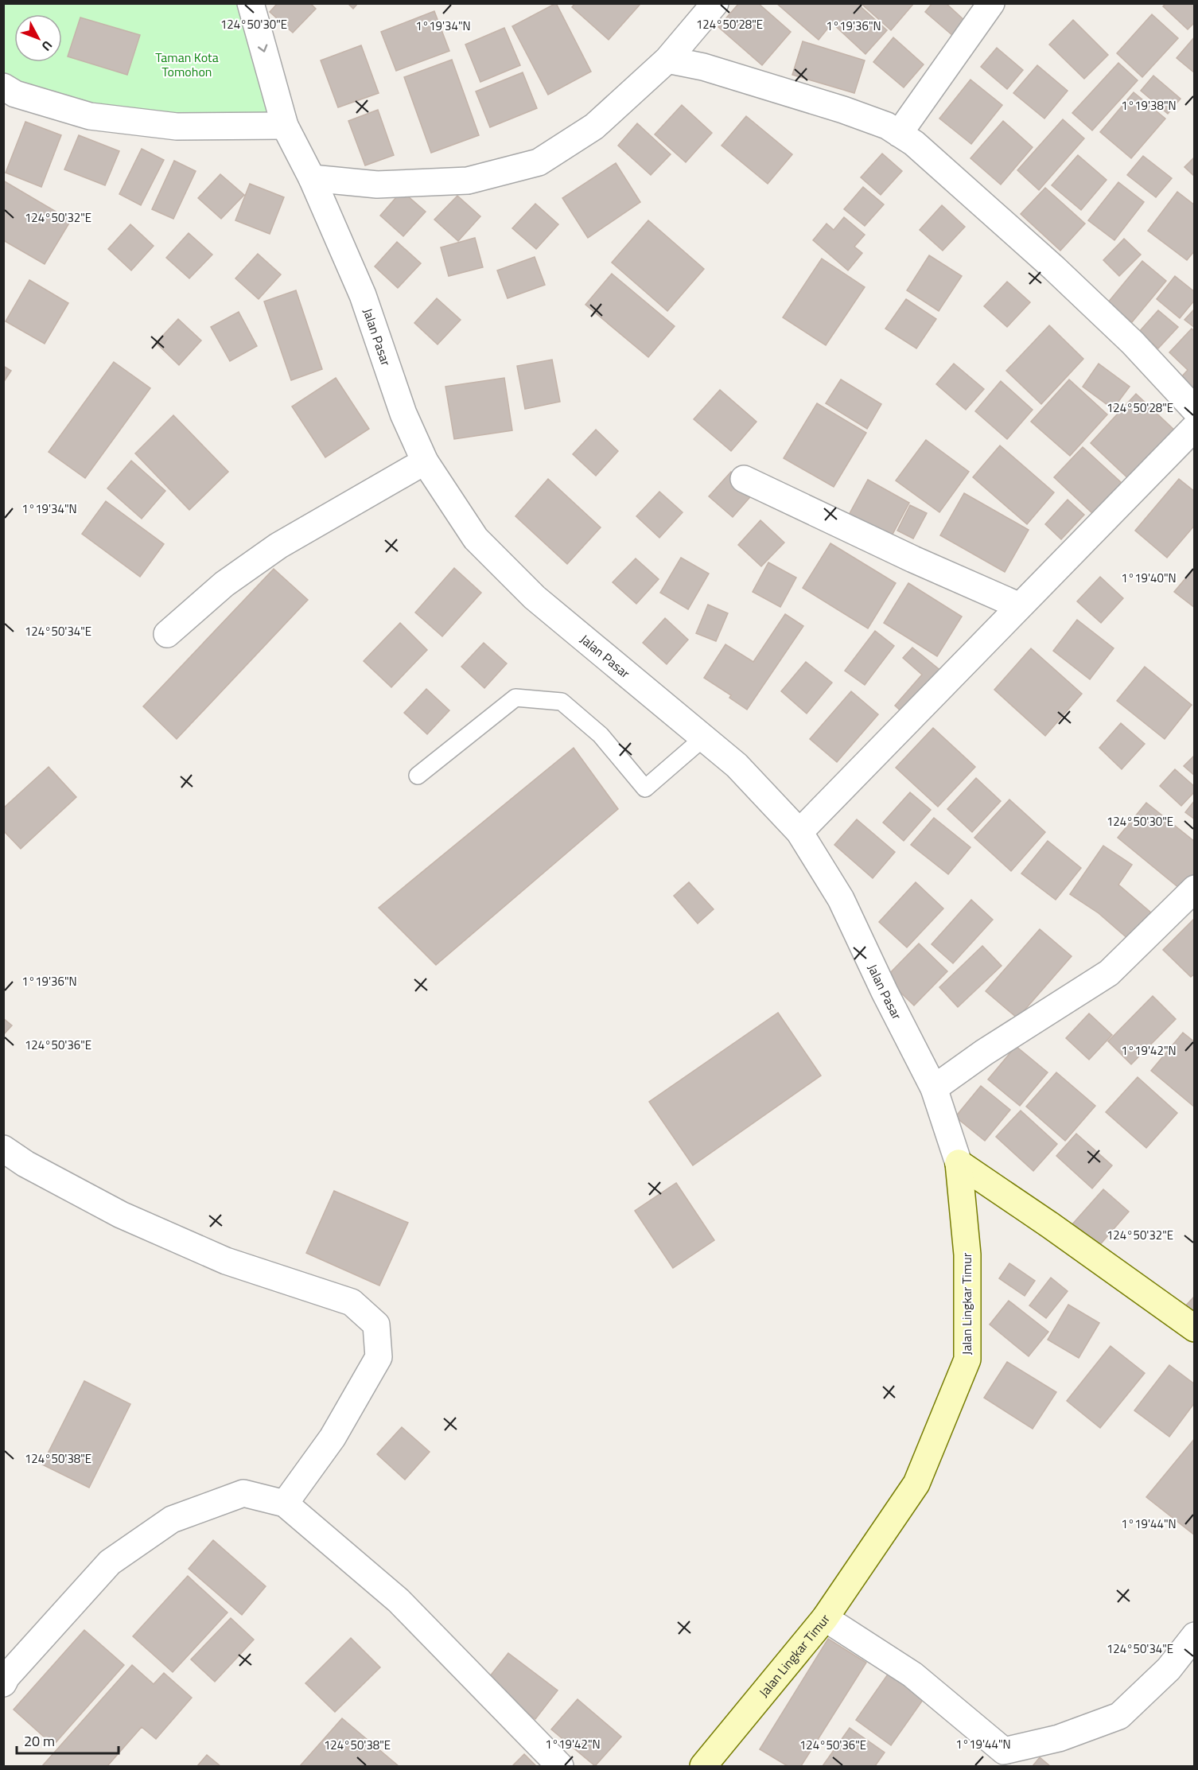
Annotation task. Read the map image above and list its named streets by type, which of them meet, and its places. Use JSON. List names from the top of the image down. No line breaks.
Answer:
{"streets":{"main road":["Jalan Lingkar Timur"],"street":["Jalan Pasar"]},"crossings":[["Jalan Pasar","Jalan Lingkar Timur"]],"parks":["Taman Kota Tomohon"],"scale_bar":"20 m","north":"bottom right","coordinates":["124°50'30\"E","124°50'28\"E","1°19'34\"N","1°19'36\"N","1°19'38\"N","124°50'32\"E","1°19'40\"N","124°50'34\"E","124°50'36\"E","1°19'42\"N","124°50'38\"E","1°19'44\"N"]}
